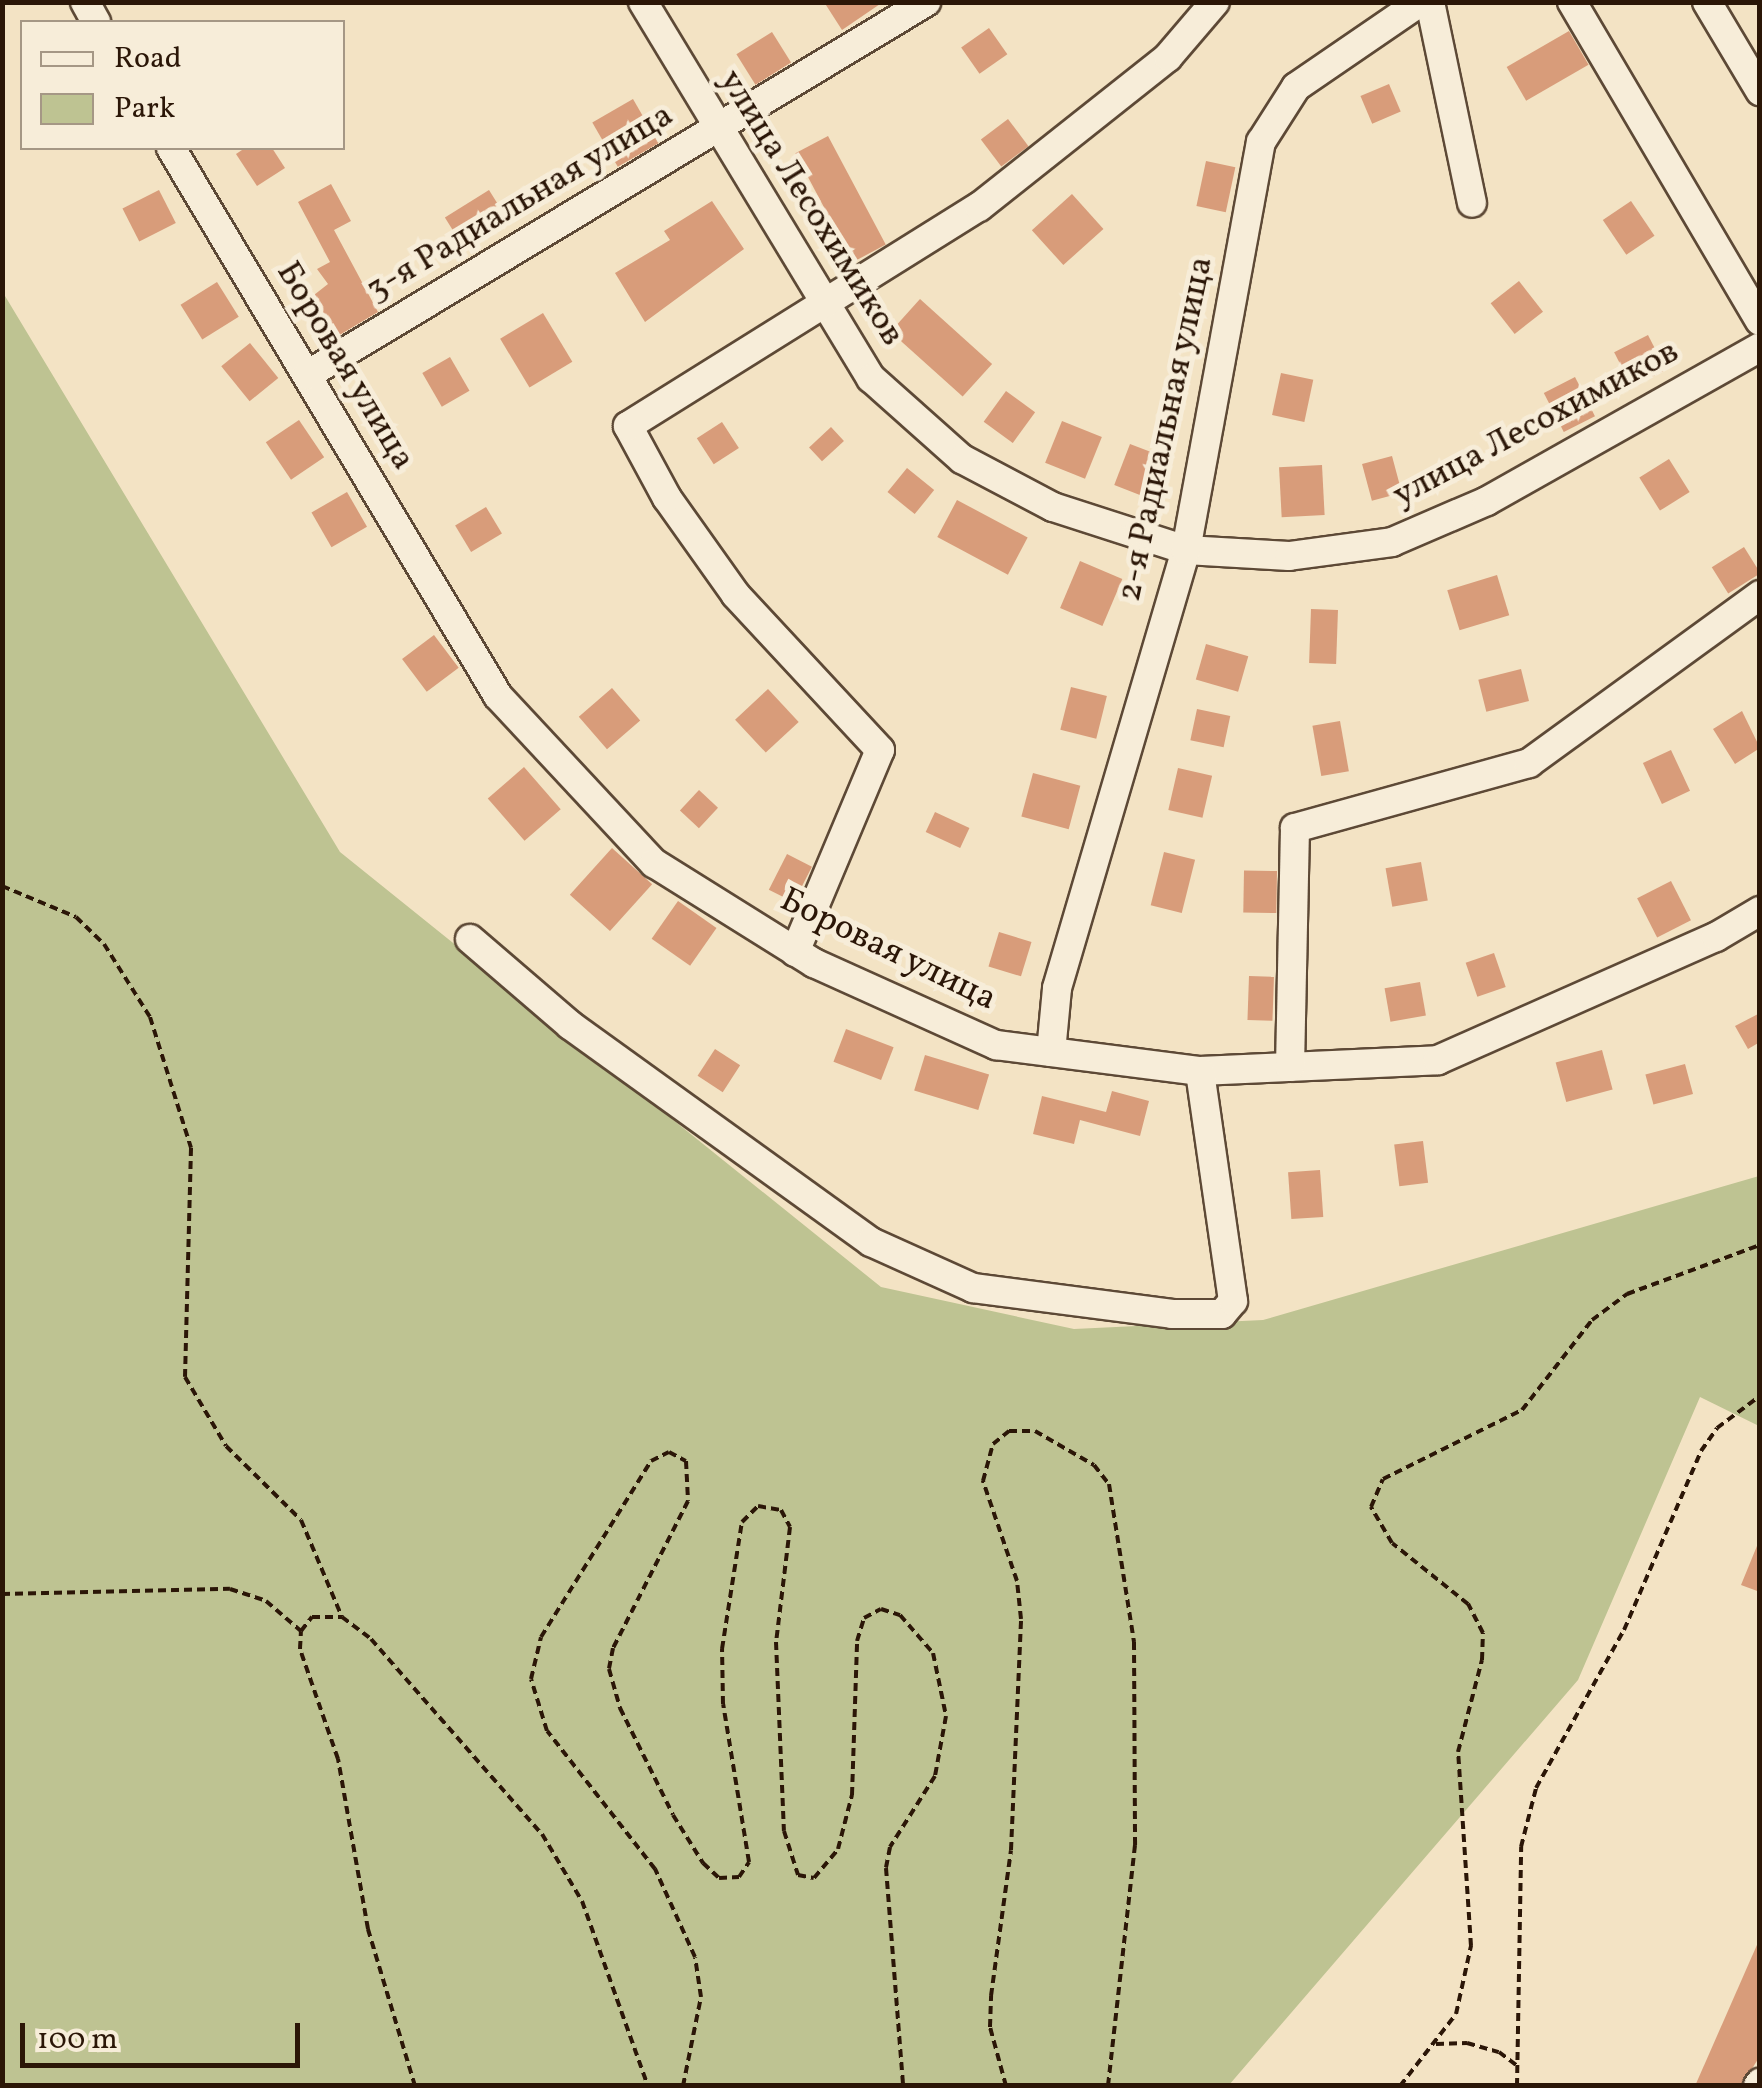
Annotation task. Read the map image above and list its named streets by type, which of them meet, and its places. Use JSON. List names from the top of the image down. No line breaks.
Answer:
{"streets":{"street":["3-я Радиальная улица","улица Лесохимиков","Боровая улица","2-я Радиальная улица"]},"crossings":[["3-я Радиальная улица","улица Лесохимиков"],["3-я Радиальная улица","Боровая улица"],["улица Лесохимиков","2-я Радиальная улица"],["Боровая улица","2-я Радиальная улица"]],"legend":["Road","Park"],"scale_bar":"100 m"}
